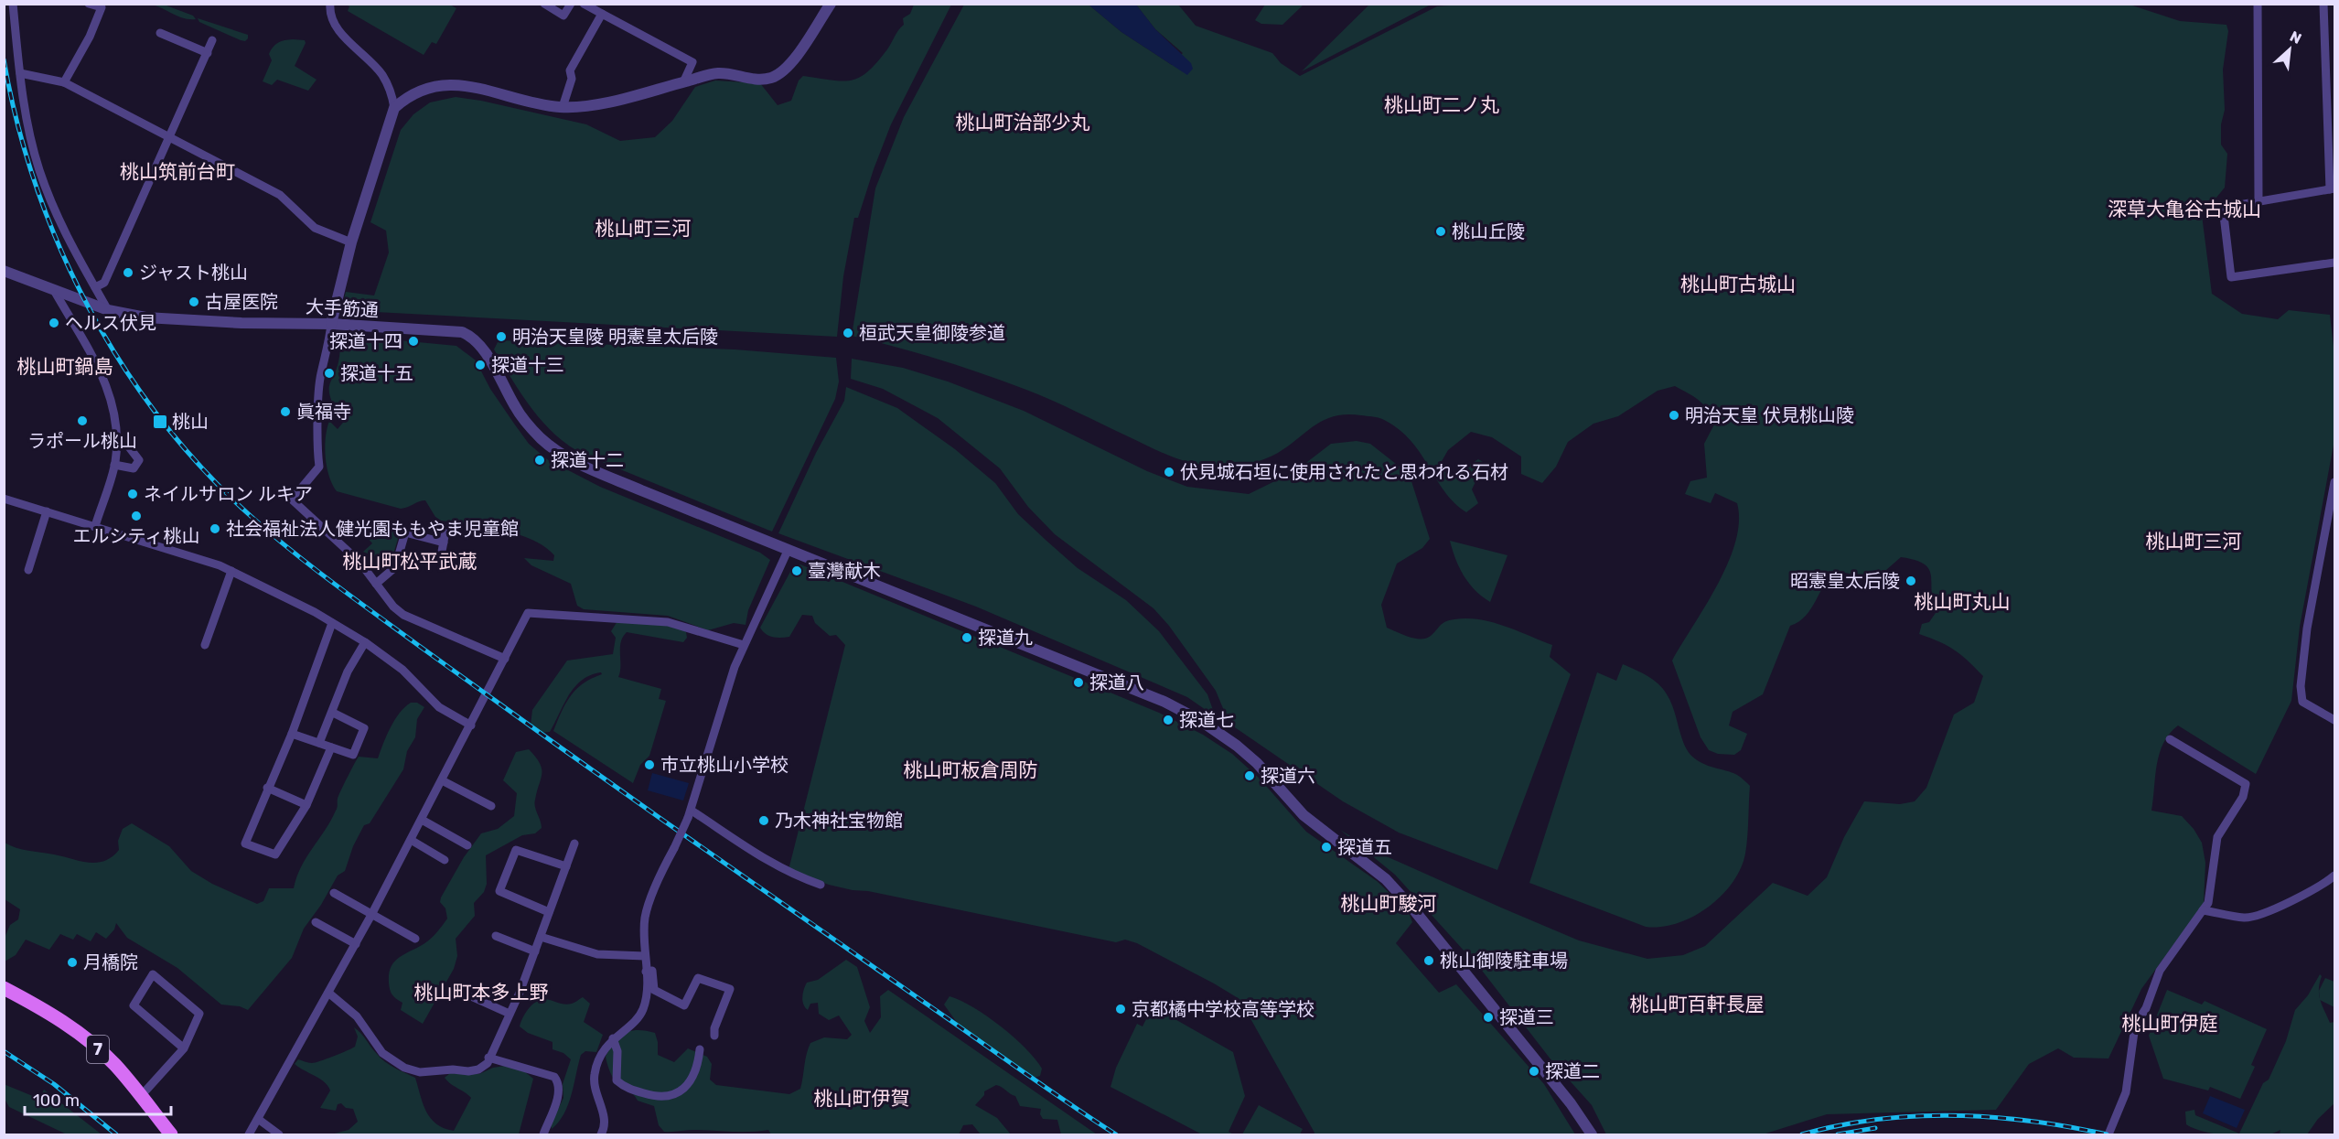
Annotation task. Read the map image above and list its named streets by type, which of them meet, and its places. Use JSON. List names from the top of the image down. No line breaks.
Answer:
{"streets":{"main road":["7"],"street":["大手筋通"]},"districts":["桃山町二ノ丸","桃山町治部少丸","桃山筑前台町","深草大亀谷古城山","桃山町三河","桃山町古城山","桃山町鍋島","桃山町三河","桃山町松平武蔵","桃山町丸山","桃山町板倉周防","桃山町駿河","桃山町本多上野","桃山町百軒長屋","桃山町伊庭","桃山町伊賀"],"places":{"other":["桃山丘陵","ジャスト桃山","古屋医院","ヘルス伏見","桓武天皇御陵参道","明治天皇陵 明憲皇太后陵","探道十四","探道十三","探道十五","眞福寺","明治天皇 伏見桃山陵","ラポール桃山","探道十二","伏見城石垣に使用されたと思われる石材","ネイルサロン ルキア","エルシティ桃山","社会福祉法人健光園ももやま児童館","臺灣献木","昭憲皇太后陵","探道九","探道八","探道七","市立桃山小学校","探道六","乃木神社宝物館","探道五","桃山御陵駐車場","月橋院","京都橘中学校高等学校","探道三","探道二"],"transit":["桃山"]},"scale_bar":"100 m","north":"top right"}
